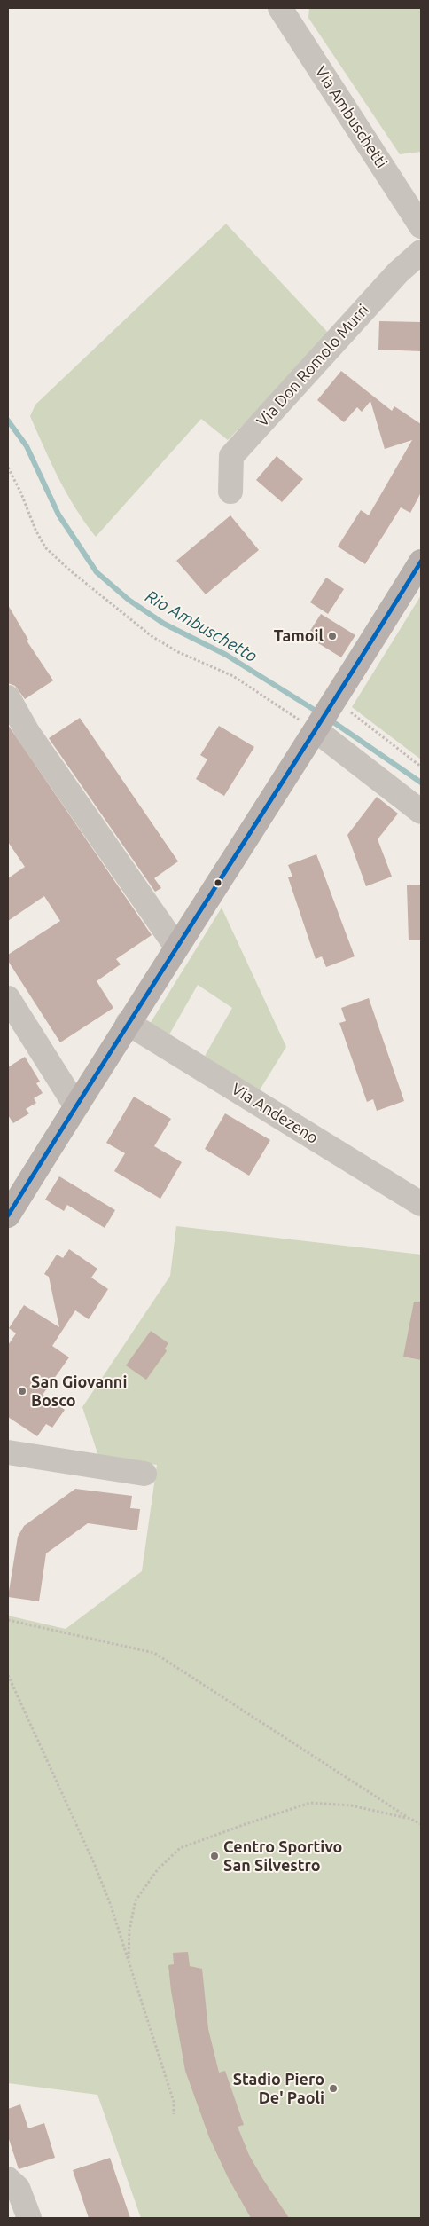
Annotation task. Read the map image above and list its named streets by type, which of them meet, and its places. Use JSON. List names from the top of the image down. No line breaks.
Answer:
{"streets":{"street":["Via Ambuschetti","Via Don Romolo Murri","Via Andezeno"]},"water":["Rio Ambuschetto"],"places":["Tamoil","San Giovanni Bosco","Centro Sportivo San Silvestro","Stadio Piero De' Paoli"]}
